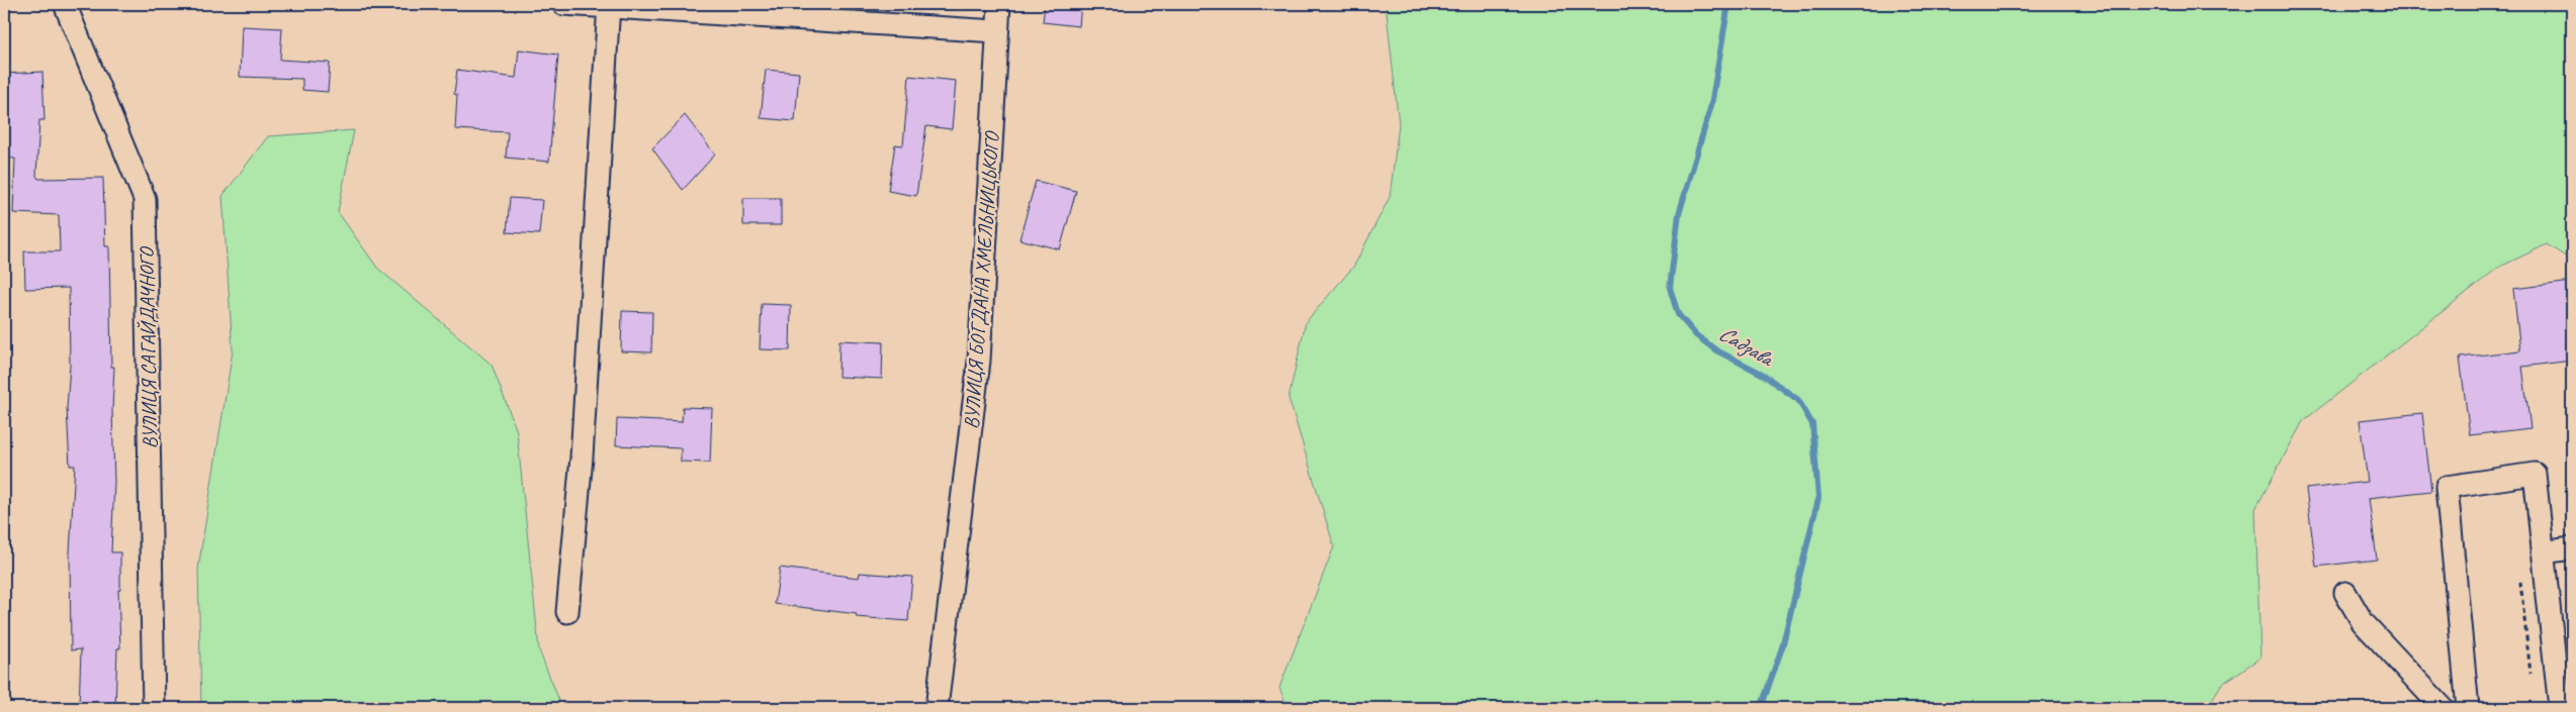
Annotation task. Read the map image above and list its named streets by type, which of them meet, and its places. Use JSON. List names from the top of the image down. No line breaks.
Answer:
{"streets":{"street":["ВУЛИЦЯ БОГДАНА ХМЕЛЬНИЦЬКОГО","ВУЛИЦЯ САГАЙДАЧНОГО"]},"water":["Садзава"]}
